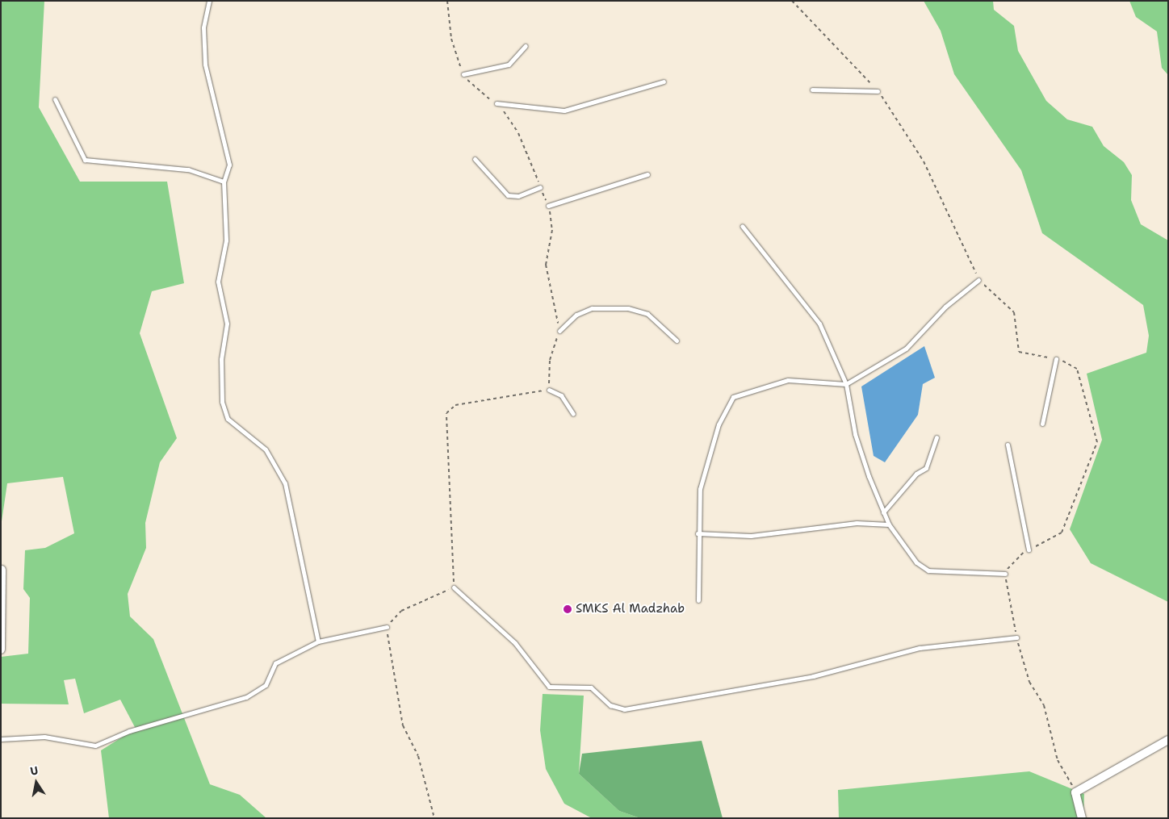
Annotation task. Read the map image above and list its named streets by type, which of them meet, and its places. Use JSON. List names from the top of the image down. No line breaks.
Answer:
{"places":["SMKS Al Madzhab"],"north":"top"}
